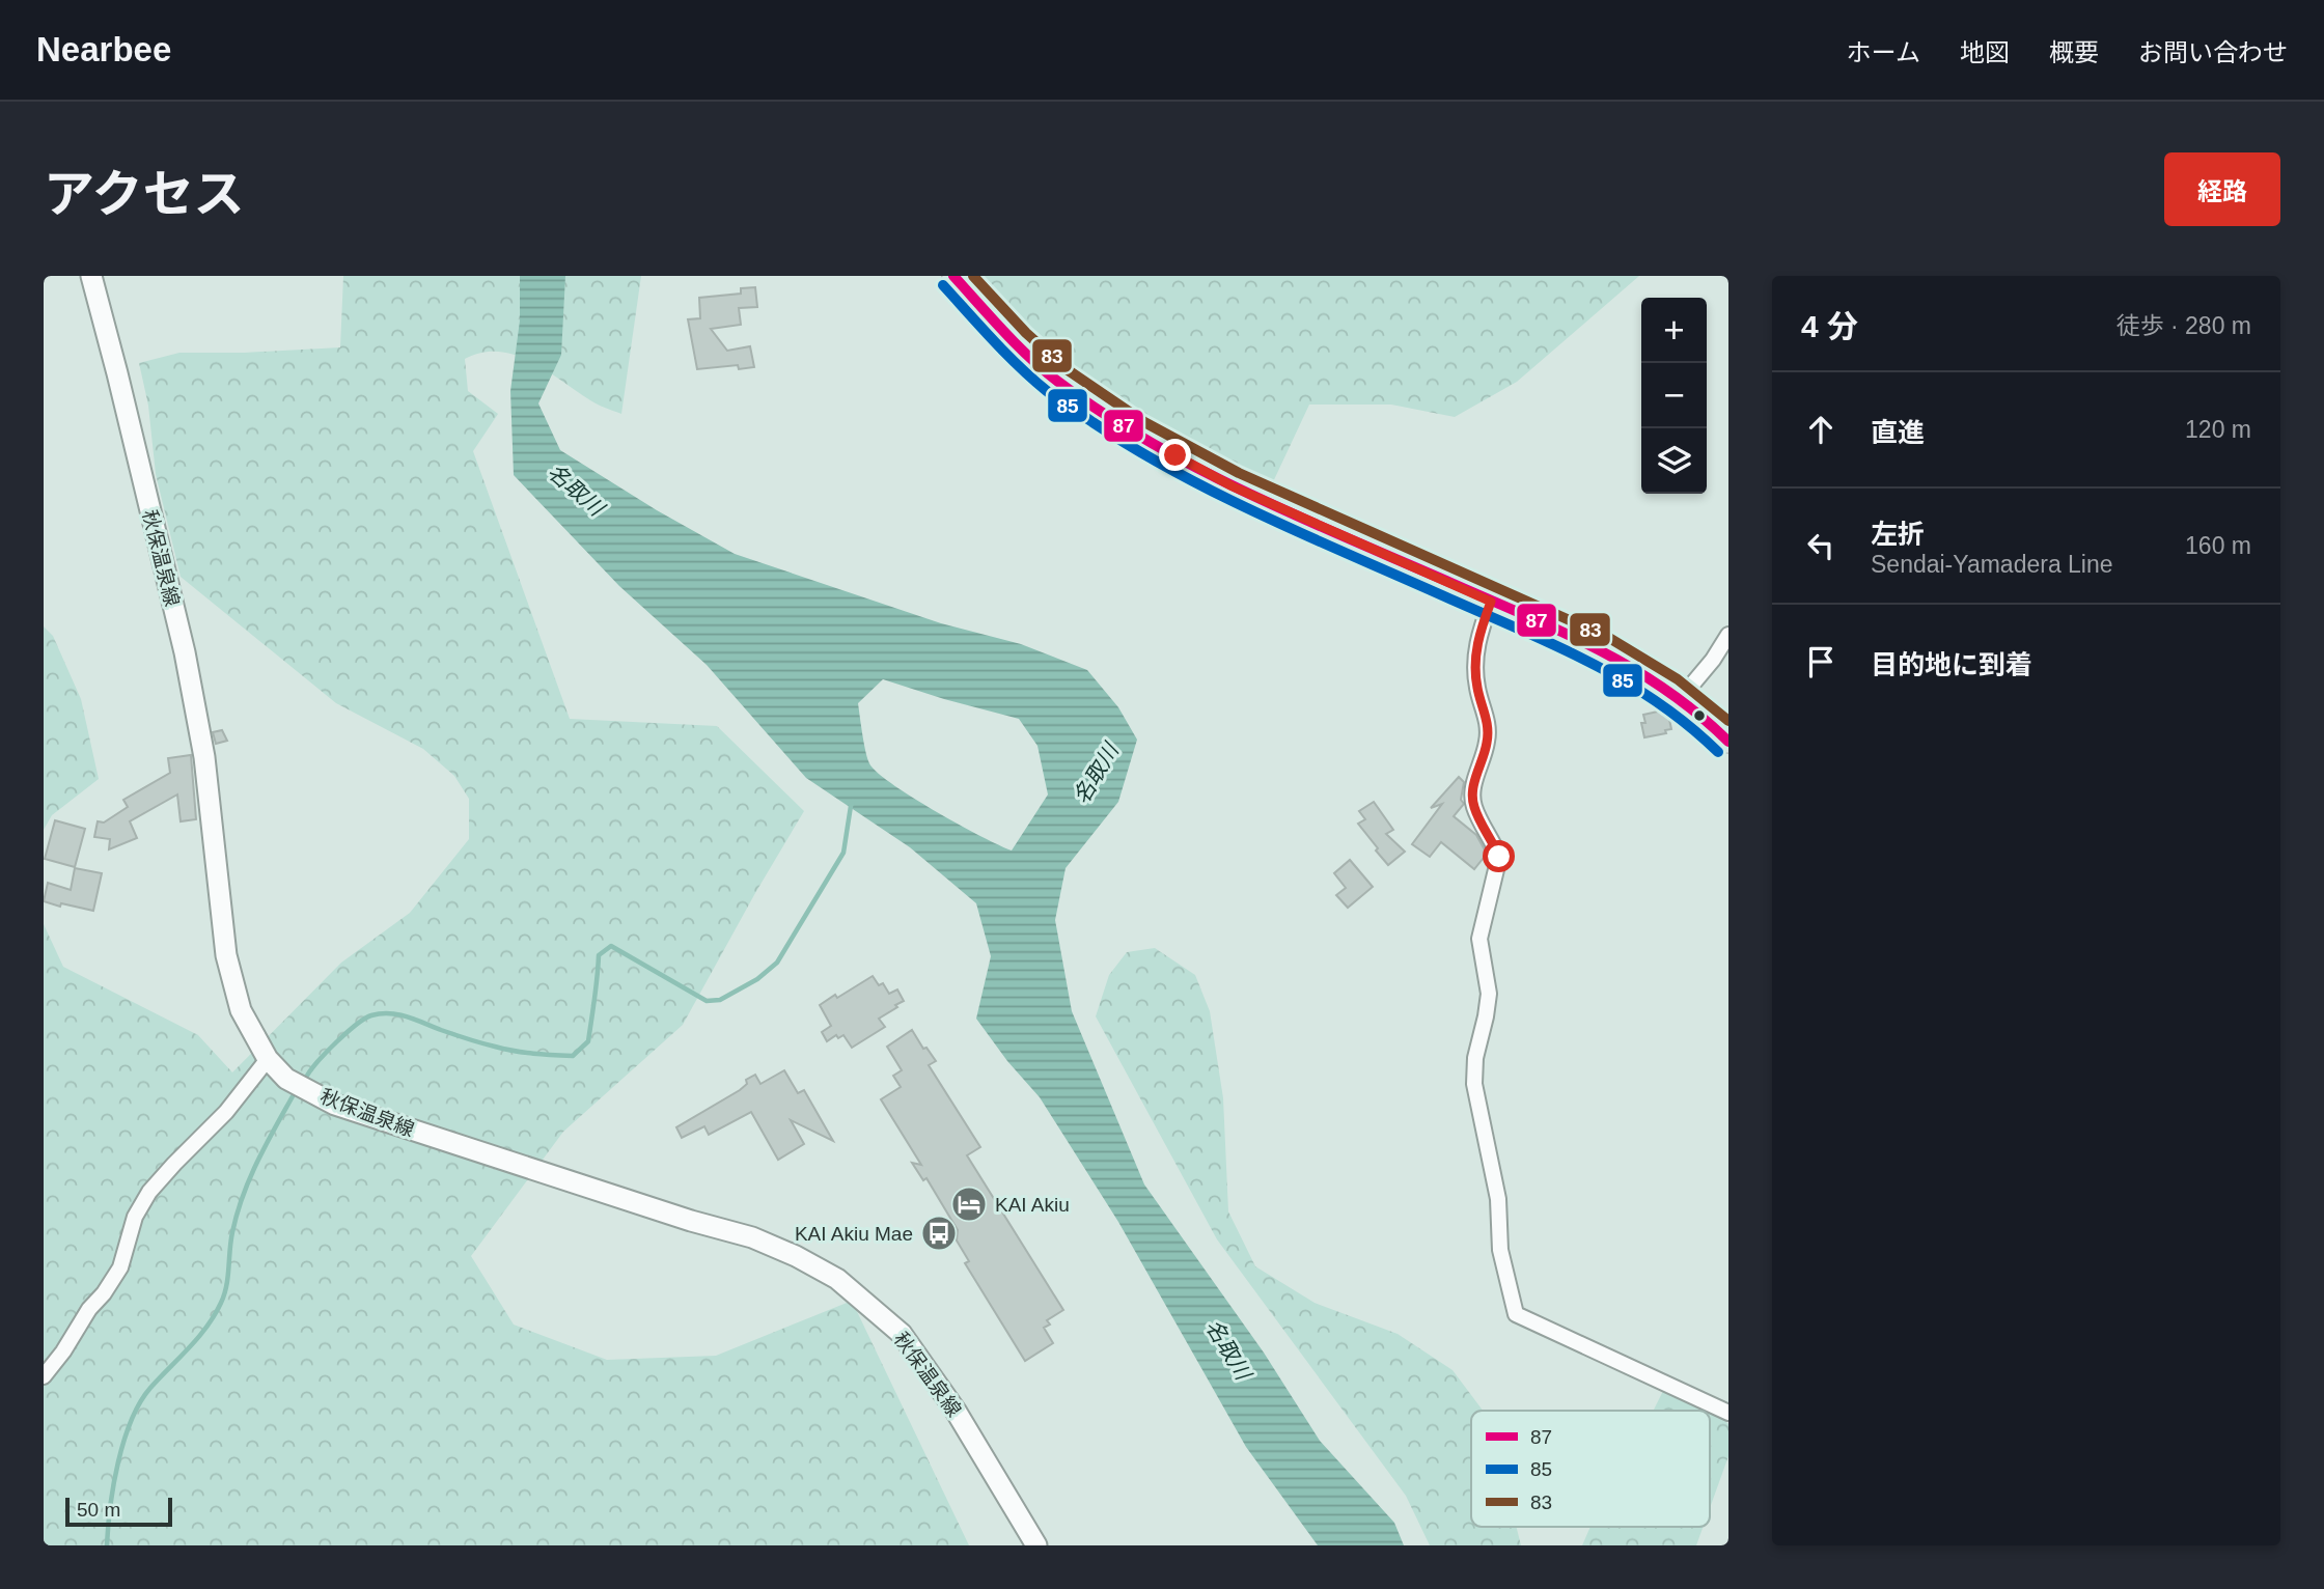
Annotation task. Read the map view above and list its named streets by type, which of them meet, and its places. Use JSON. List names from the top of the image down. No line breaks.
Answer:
{"streets":{"main road":["秋保温泉線"]},"water":["名取川"],"places":{"hotel":["KAI Akiu"],"bus stop":["KAI Akiu Mae"]},"lines":["transit line 87","transit line 83","transit line 85"],"legend":["87","85","83"],"scale_bar":"50 m","page":{"header":"Nearbee","nav":["ホーム","地図","概要","お問い合わせ"],"title":"アクセス","buttons":"経路","heading":["4 分","徒歩 · 280 m"],"map_buttons":["+","−"],"list":[["直進","120 m"],["左折","Sendai-Yamadera Line","160 m"],"目的地に到着"],"scale":"50 m"}}
